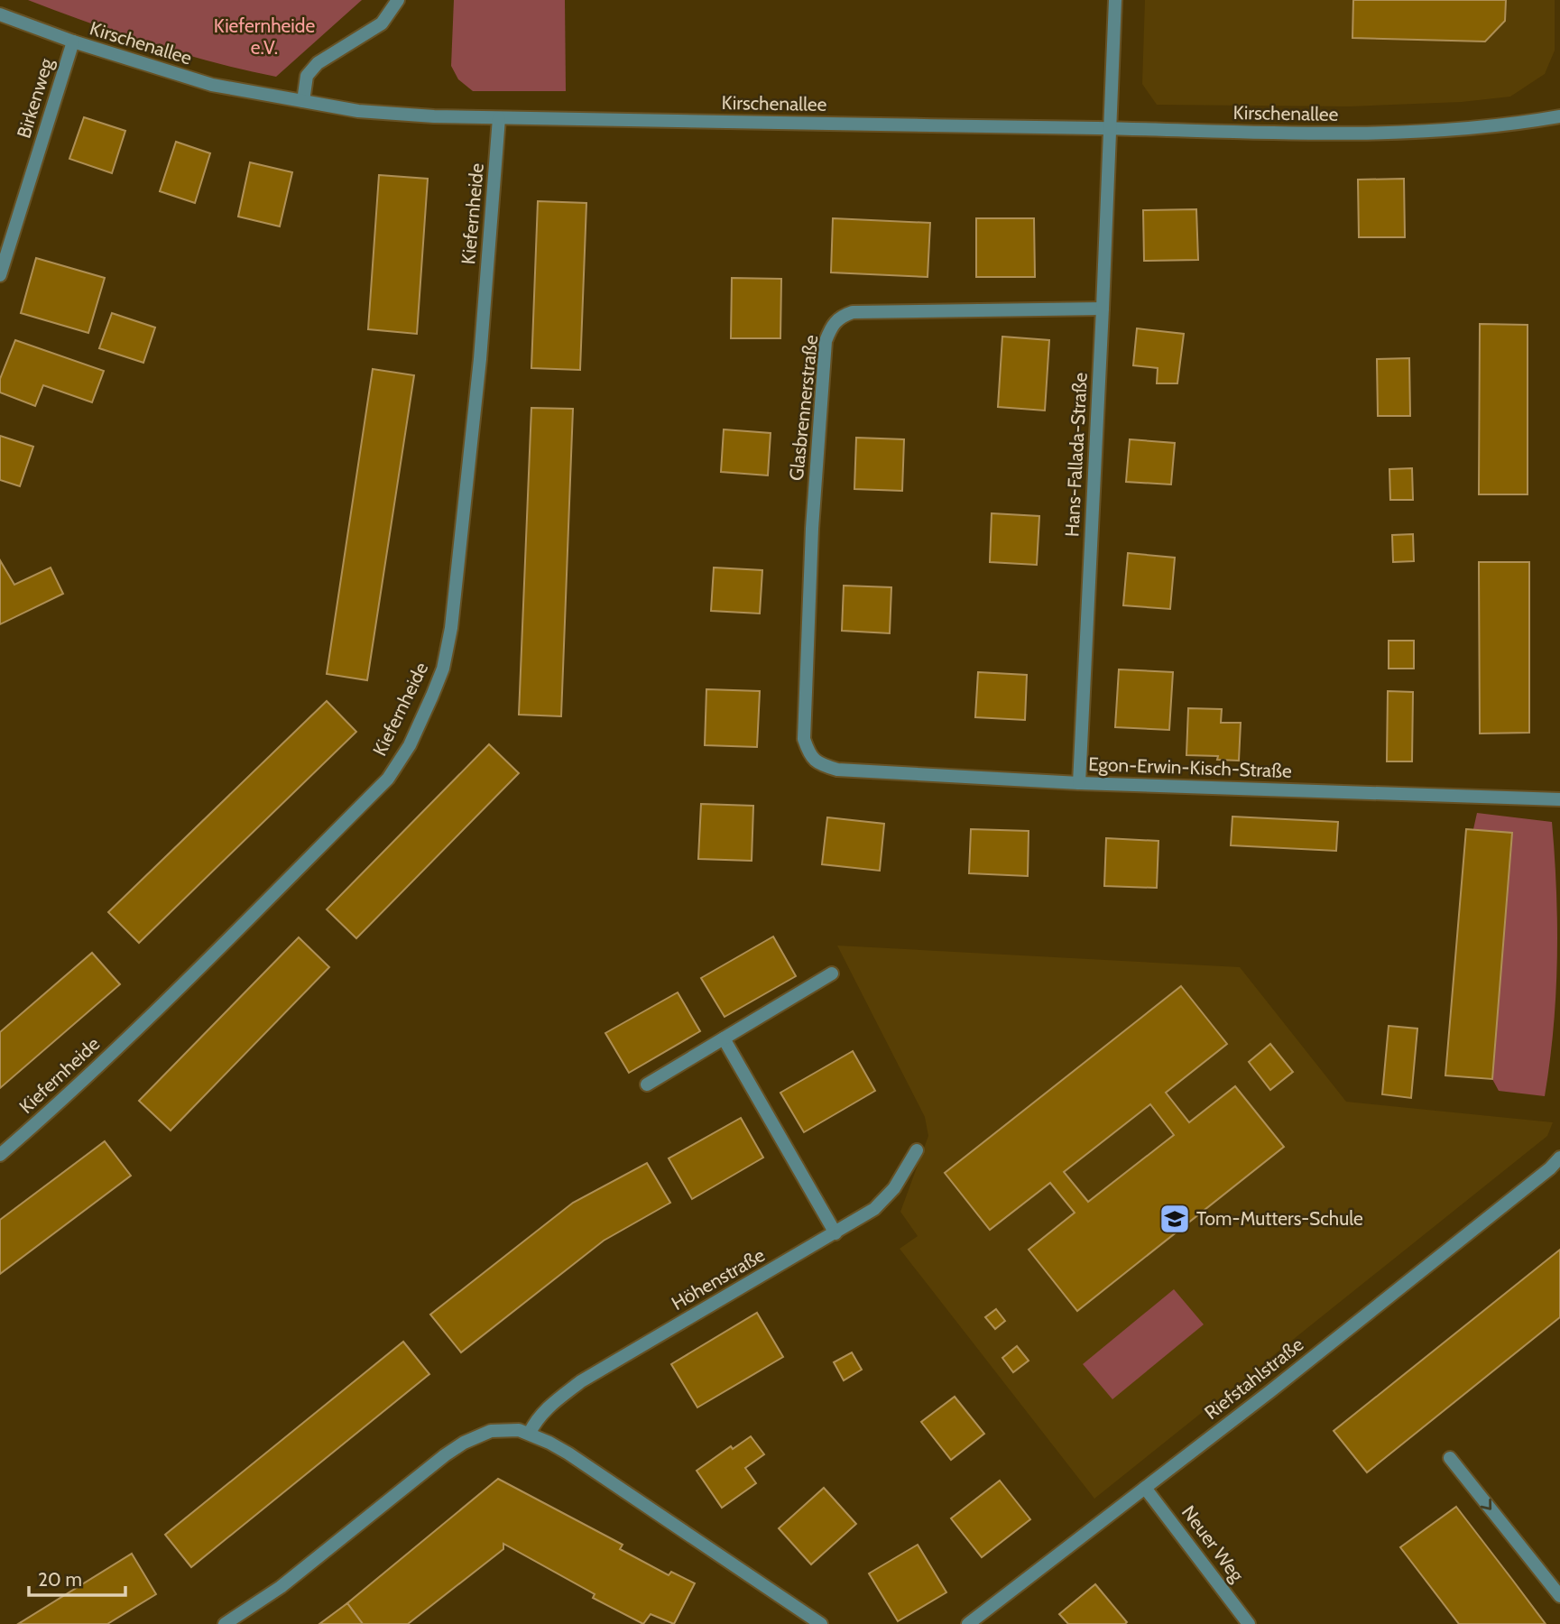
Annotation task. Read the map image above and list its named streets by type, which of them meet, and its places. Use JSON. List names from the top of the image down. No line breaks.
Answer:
{"streets":{"street":["Kirschenallee","Birkenweg","Kiefernheide","Glasbrennerstraße","Hans-Fallada-Straße","Egon-Erwin-Kisch-Straße","Höhenstraße","Riefstahlstraße","Neuer Weg"]},"crossings":[["Kirschenallee","Birkenweg"],["Kirschenallee","Kiefernheide"],["Kirschenallee","Hans-Fallada-Straße"],["Glasbrennerstraße","Hans-Fallada-Straße"],["Glasbrennerstraße","Egon-Erwin-Kisch-Straße"],["Hans-Fallada-Straße","Egon-Erwin-Kisch-Straße"],["Riefstahlstraße","Neuer Weg"]],"parks":["Kiefernheide e.V."],"places":{"school or university":["Tom-Mutters-Schule"]},"scale_bar":"20 m"}
